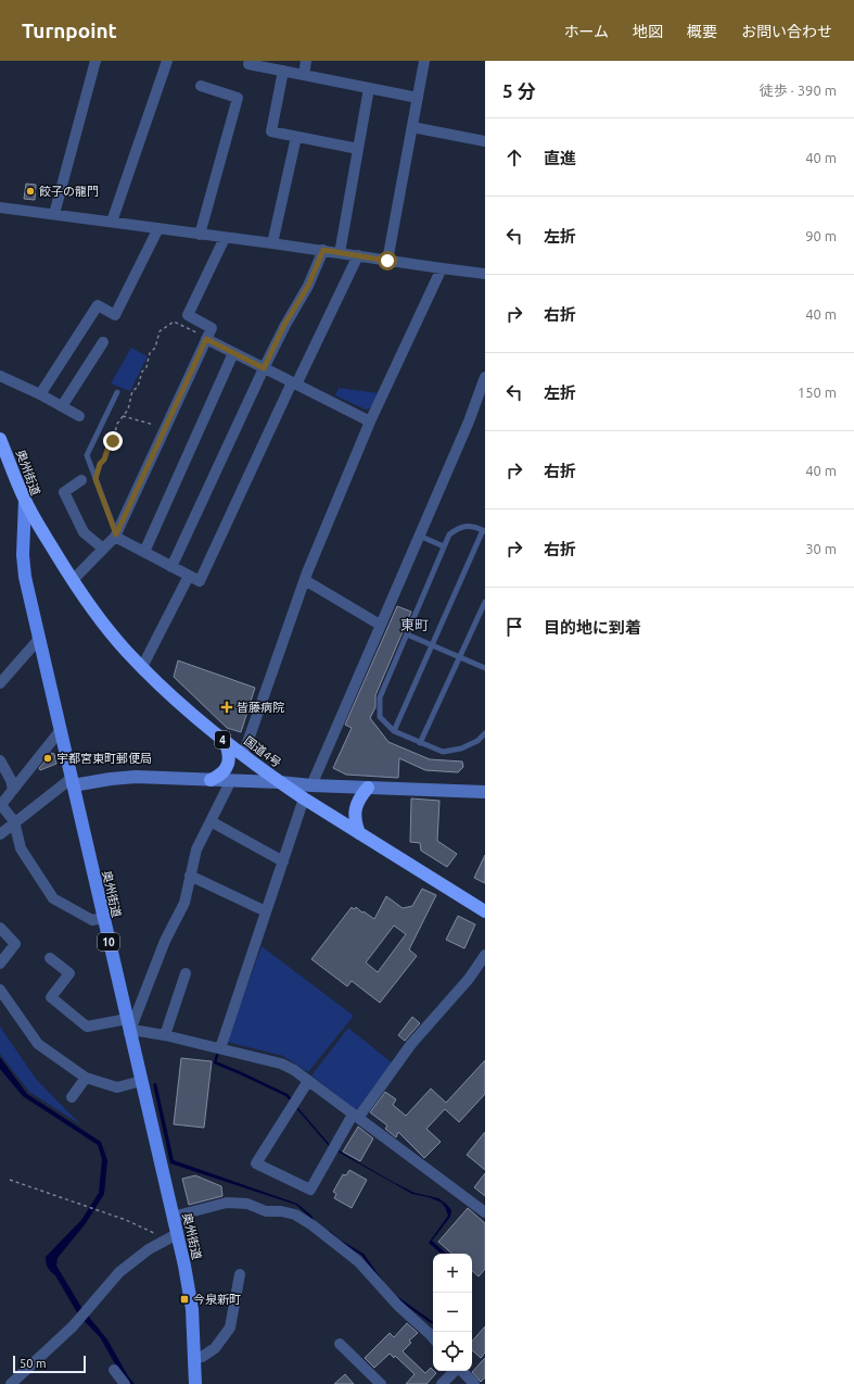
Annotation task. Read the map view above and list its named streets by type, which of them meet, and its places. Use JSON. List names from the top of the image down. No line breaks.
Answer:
{"streets":{"highway":["奥州街道","4","国道4号"],"main road":["10"]},"crossings":[["奥州街道","国道4号"]],"districts":["東町"],"places":{"other":["餃子の龍門","宇都宮東町郵便局"],"health":["皆藤病院"],"transit":["今泉新町"]},"scale_bar":"50 m","page":{"header":"Turnpoint","nav":["ホーム","地図","概要","お問い合わせ"],"heading":["5 分","徒歩 · 390 m"],"list":[["直進","40 m"],["左折","90 m"],["右折","40 m"],["左折","150 m"],["右折","40 m"],["右折","30 m"],"目的地に到着"],"map_buttons":["+","−"],"scale":"50 m"}}
